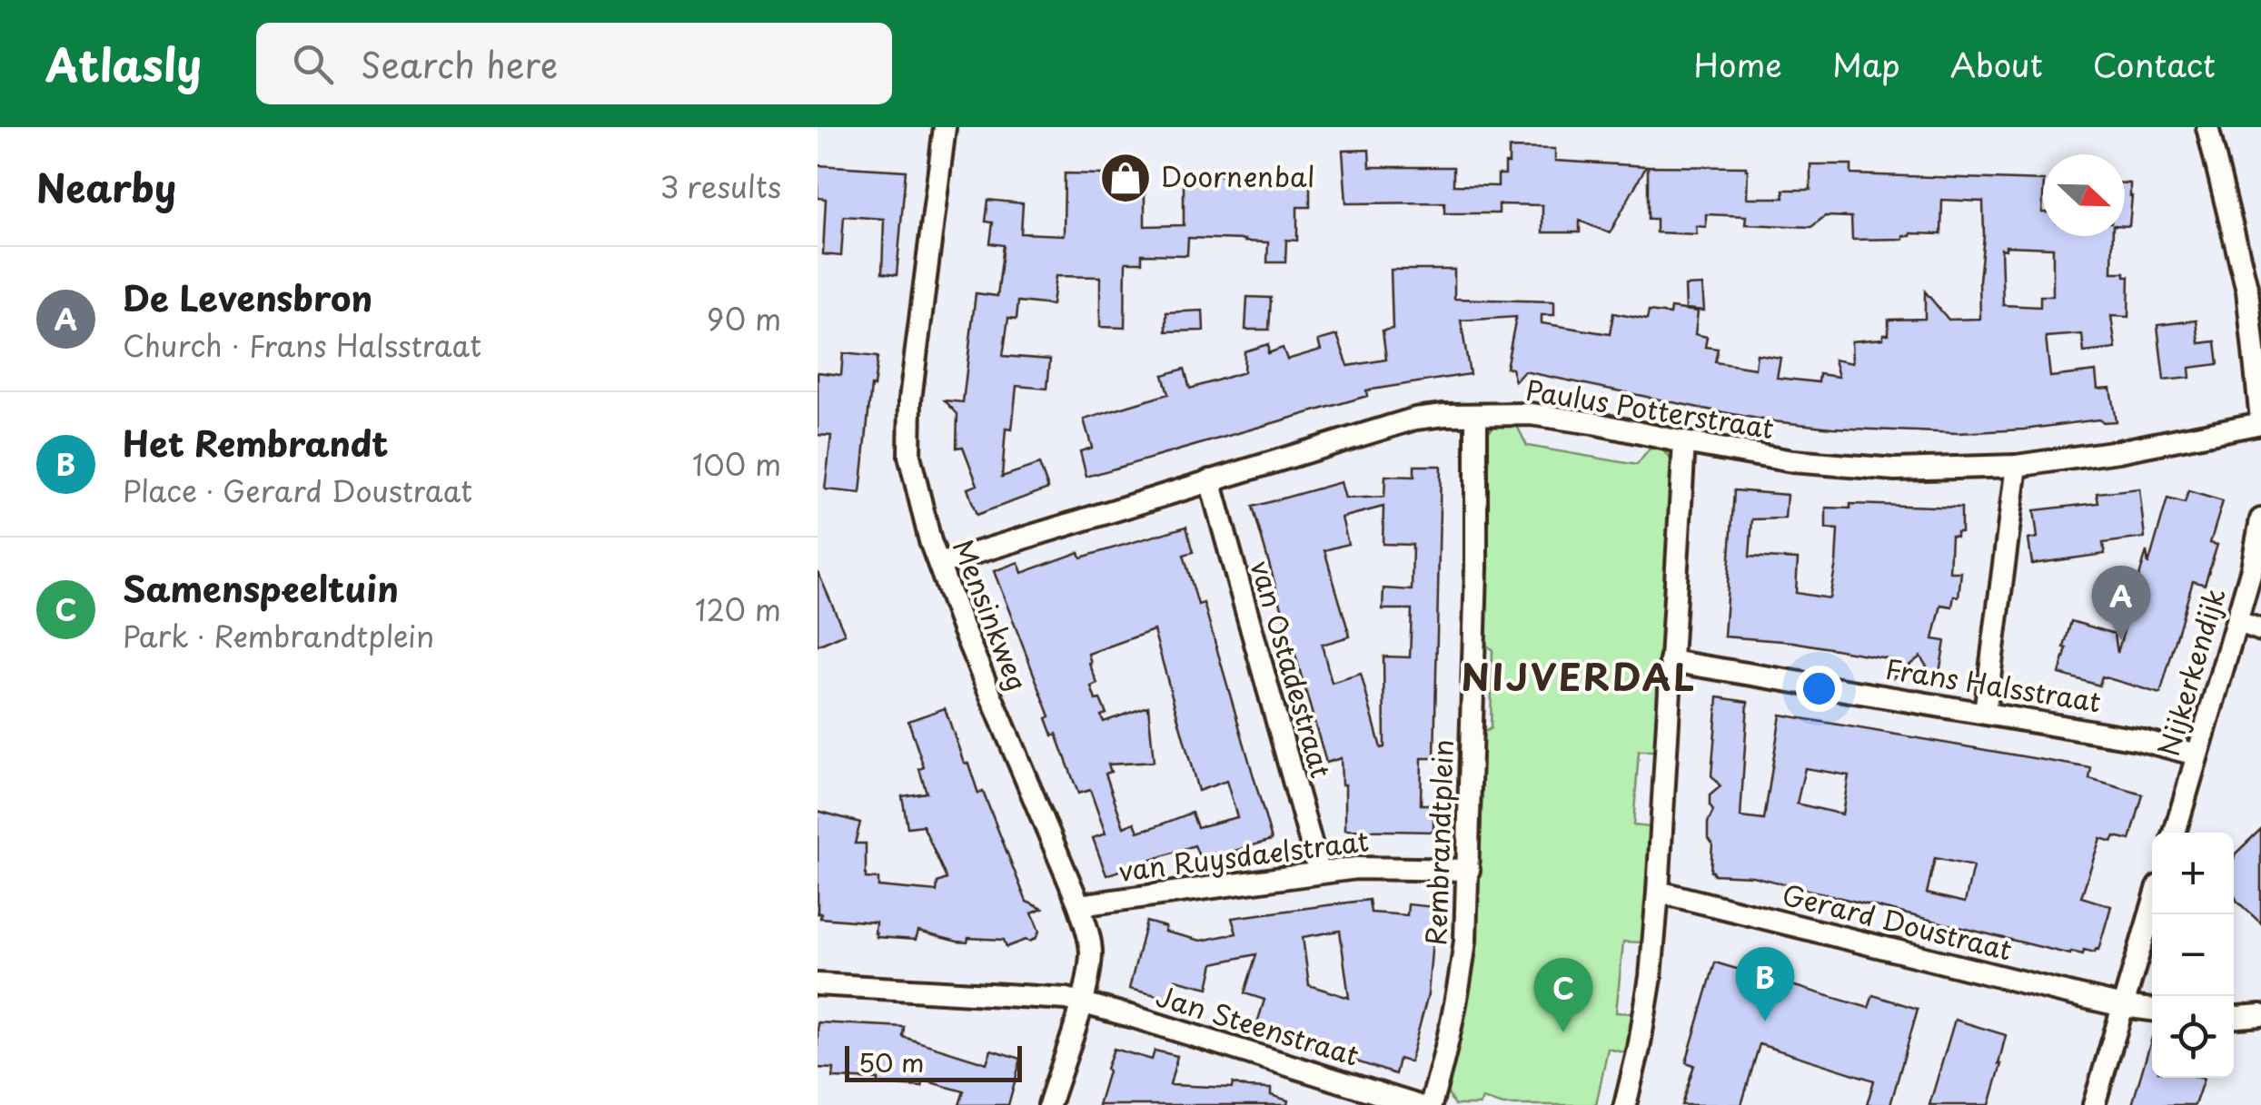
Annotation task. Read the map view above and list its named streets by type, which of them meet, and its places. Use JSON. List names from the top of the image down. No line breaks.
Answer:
{"streets":{"street":["Paulus Potterstraat","Mensinkweg","van Ostadestraat","Nijkerkendijk","Frans Halsstraat","Rembrandtplein","van Ruysdaelstraat","Gerard Doustraat","Jan Steenstraat"]},"crossings":[["Paulus Potterstraat","Mensinkweg"],["Paulus Potterstraat","van Ostadestraat"],["Paulus Potterstraat","Rembrandtplein"],["Mensinkweg","van Ruysdaelstraat"],["Mensinkweg","Jan Steenstraat"],["van Ostadestraat","van Ruysdaelstraat"],["Nijkerkendijk","Frans Halsstraat"],["Rembrandtplein","van Ruysdaelstraat"]],"districts":["NIJVERDAL"],"places":{"shop":["Doornenbal"]},"scale_bar":"50 m","north":"right","page":{"header":"Atlasly","search":"Search here","nav":["Home","Map","About","Contact"],"heading":["Nearby","3 results"],"list":[{"mark":"A","name":"De Levensbron","note":"Church · Frans Halsstraat","value":"90 m"},{"mark":"B","name":"Het Rembrandt","note":"Place · Gerard Doustraat","value":"100 m"},{"mark":"C","name":"Samenspeeltuin","note":"Park · Rembrandtplein","value":"120 m"}],"pins":["A","B","C"],"map_buttons":["+","−"],"scale":"50 m"}}
